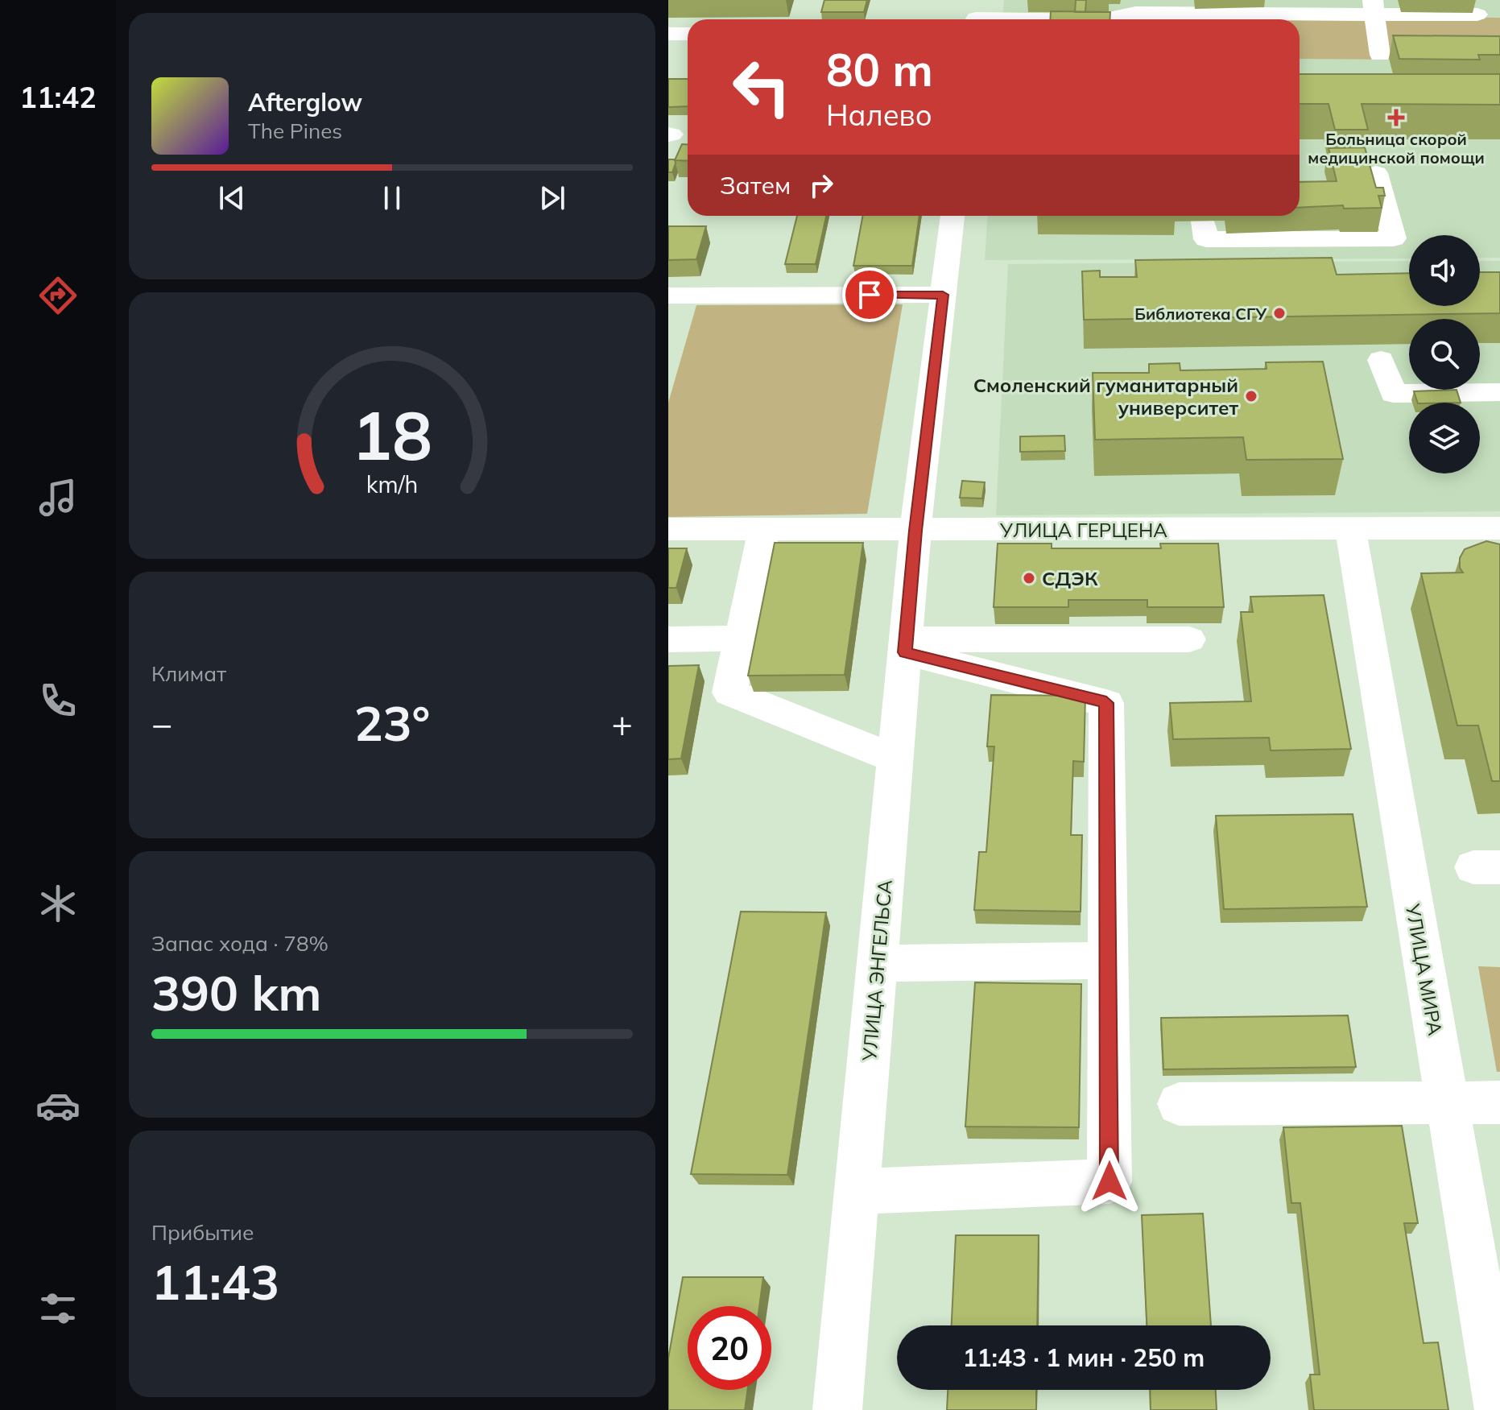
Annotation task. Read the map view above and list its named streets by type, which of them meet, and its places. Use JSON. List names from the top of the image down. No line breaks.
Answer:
{"streets":{"street":["УЛИЦА ГЕРЦЕНА","УЛИЦА МИРА","УЛИЦА ЭНГЕЛЬСА"]},"crossings":[["УЛИЦА ГЕРЦЕНА","УЛИЦА МИРА"],["УЛИЦА ГЕРЦЕНА","УЛИЦА ЭНГЕЛЬСА"]],"places":{"health":["Больница скорой медицинской помощи"],"other":["Библиотека СГУ","Смоленский гуманитарный университет","СДЭК"]},"page":{"tabs":"11:42","turn":["80 m","Налево"],"song":["Afterglow","The Pines"],"then":"Затем","tile":["Климат",["Запас хода · 78%","390 km"],["Прибытие","11:43"]],"heat":["−","23°","+"],"limit":"20","trip":"11:43 · 1 мин · 250 m","gauge":["18","km/h"]}}
